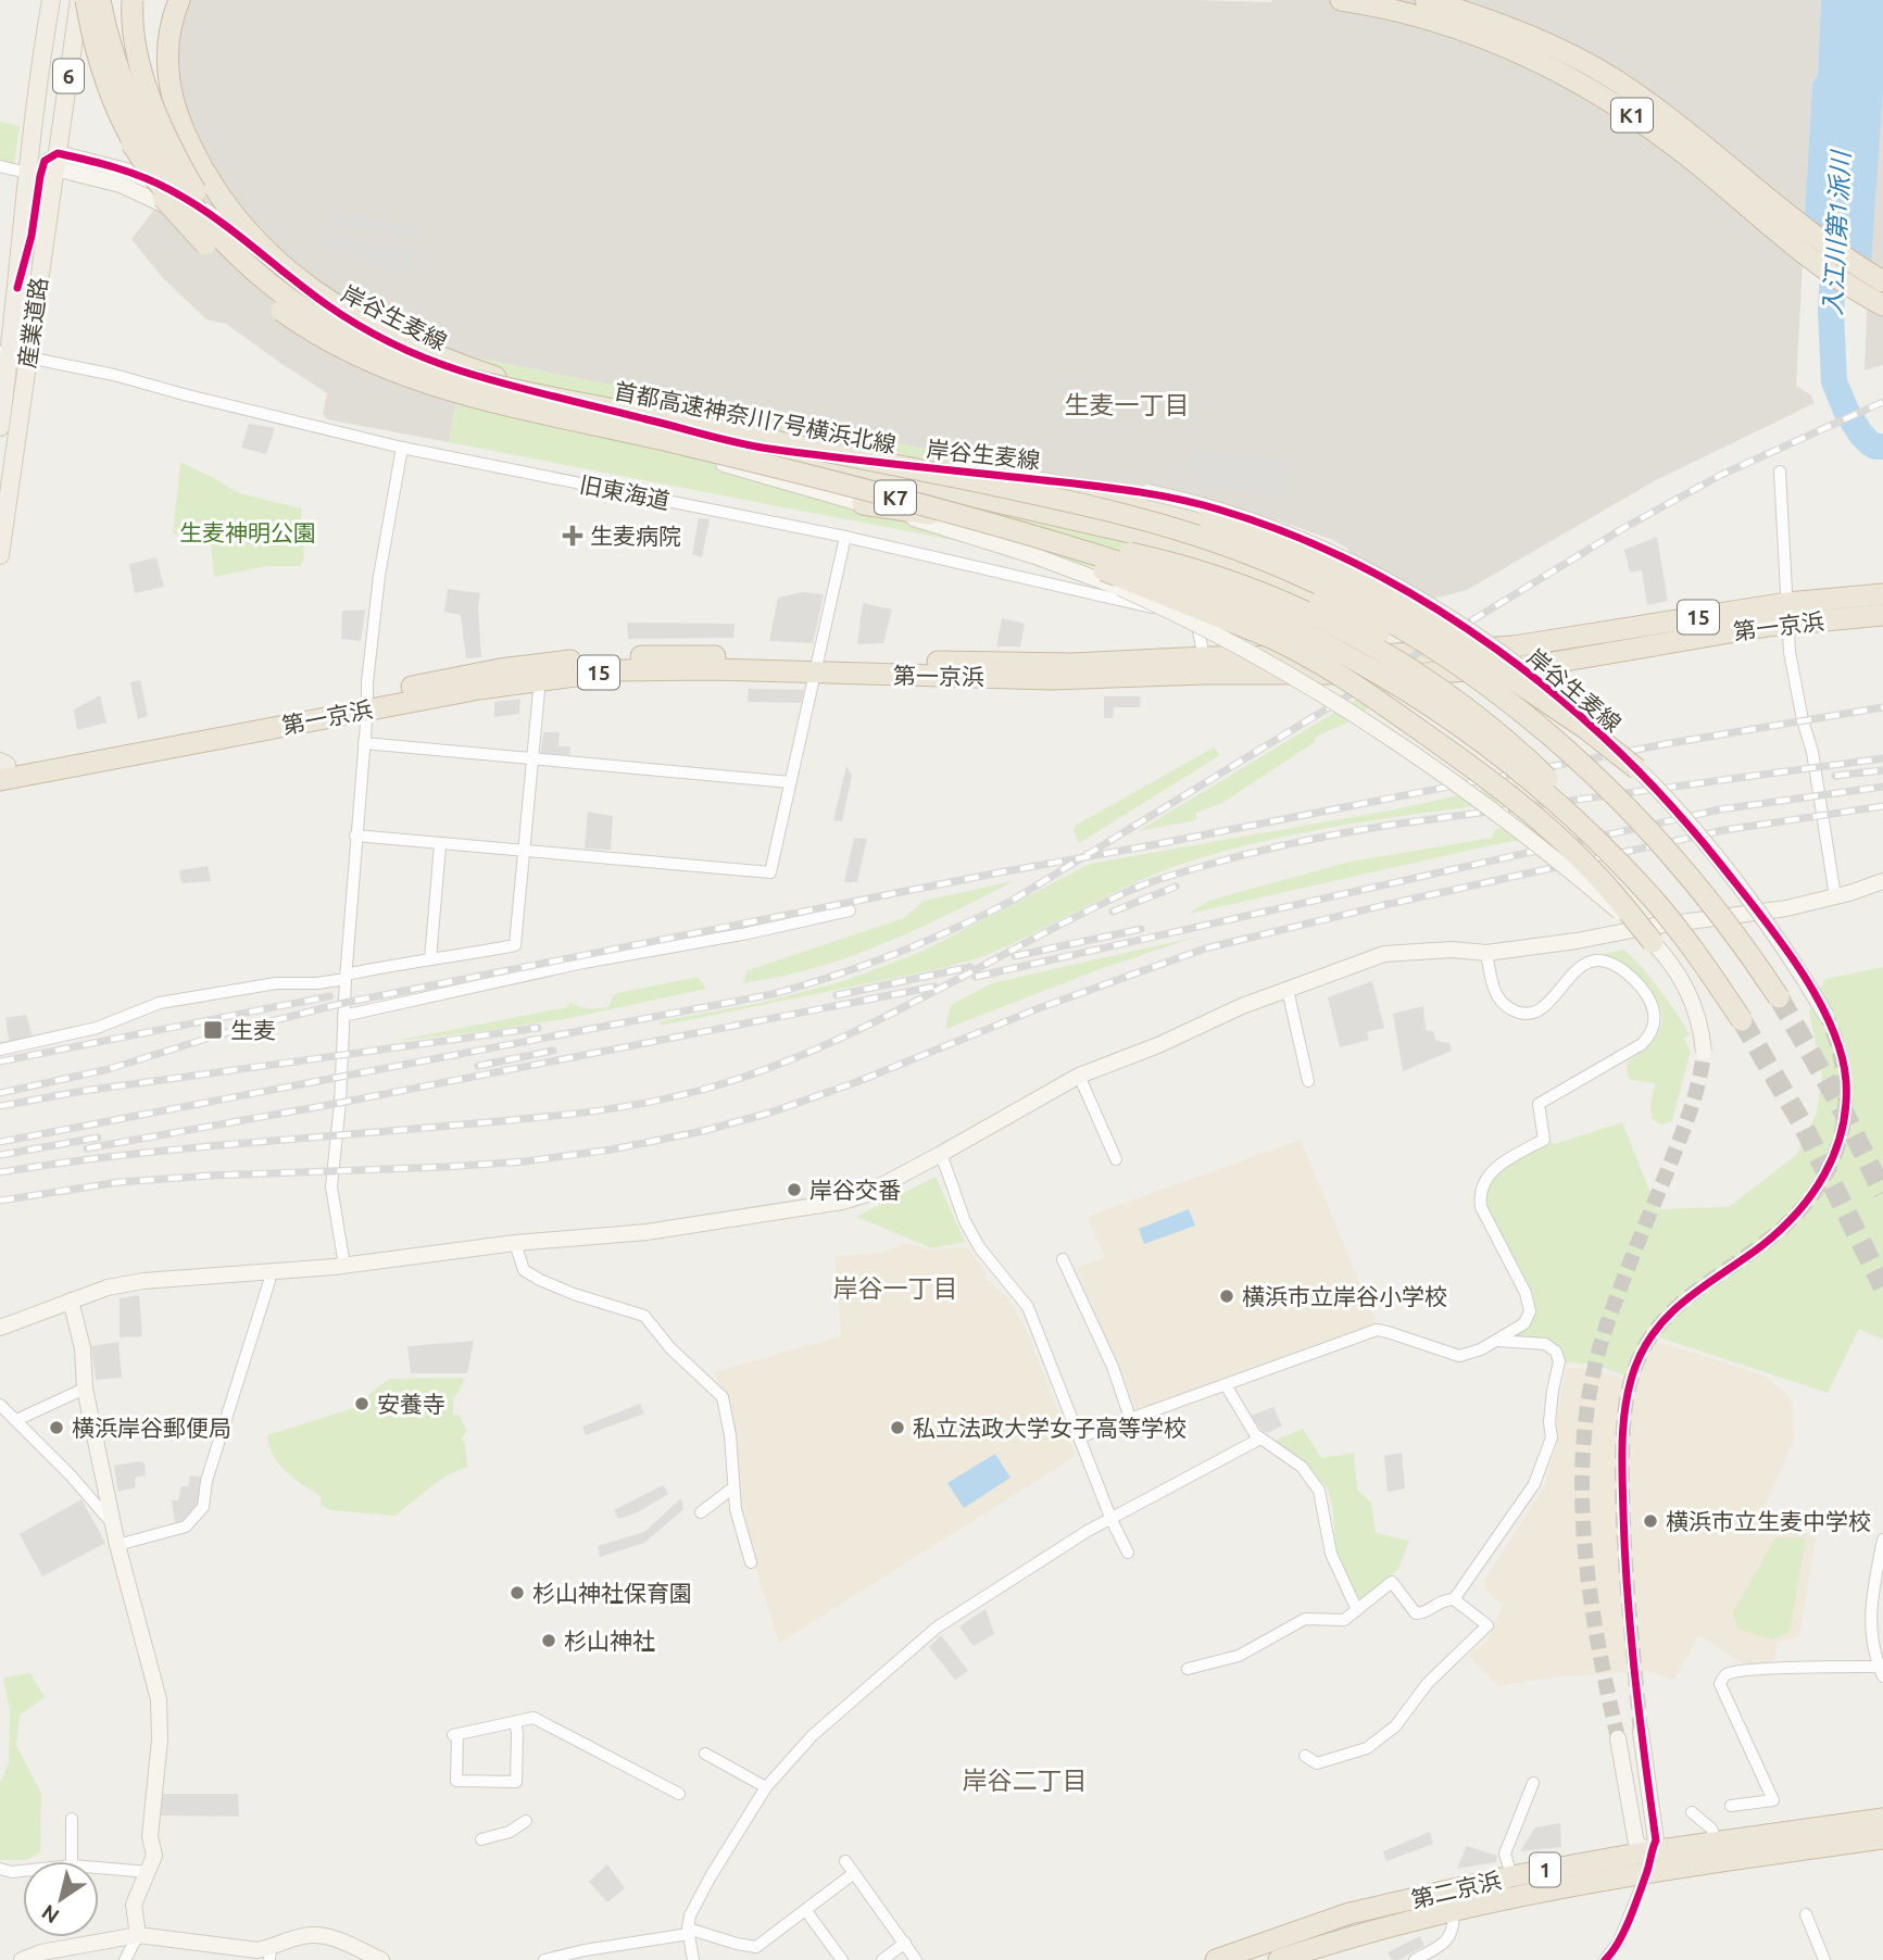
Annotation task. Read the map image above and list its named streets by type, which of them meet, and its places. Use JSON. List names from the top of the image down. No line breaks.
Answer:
{"streets":{"highway":["K1","首都高速神奈川7号横浜北線","K7","15","第一京浜","1","第二京浜"],"main road":["6","産業道路"],"street":["岸谷生麦線","旧東海道"]},"crossings":[["岸谷生麦線","産業道路"],["産業道路","首都高速神奈川7号横浜北線"],["産業道路","旧東海道"],["旧東海道","第一京浜"]],"districts":["生麦一丁目","岸谷一丁目","岸谷二丁目"],"water":["入江川第1派川"],"parks":["生麦神明公園"],"places":{"health":["生麦病院"],"transit":["生麦"],"other":["岸谷交番","横浜市立岸谷小学校","安養寺","横浜岸谷郵便局","私立法政大学女子高等学校","横浜市立生麦中学校","杉山神社保育園","杉山神社"]},"north":"bottom left"}
